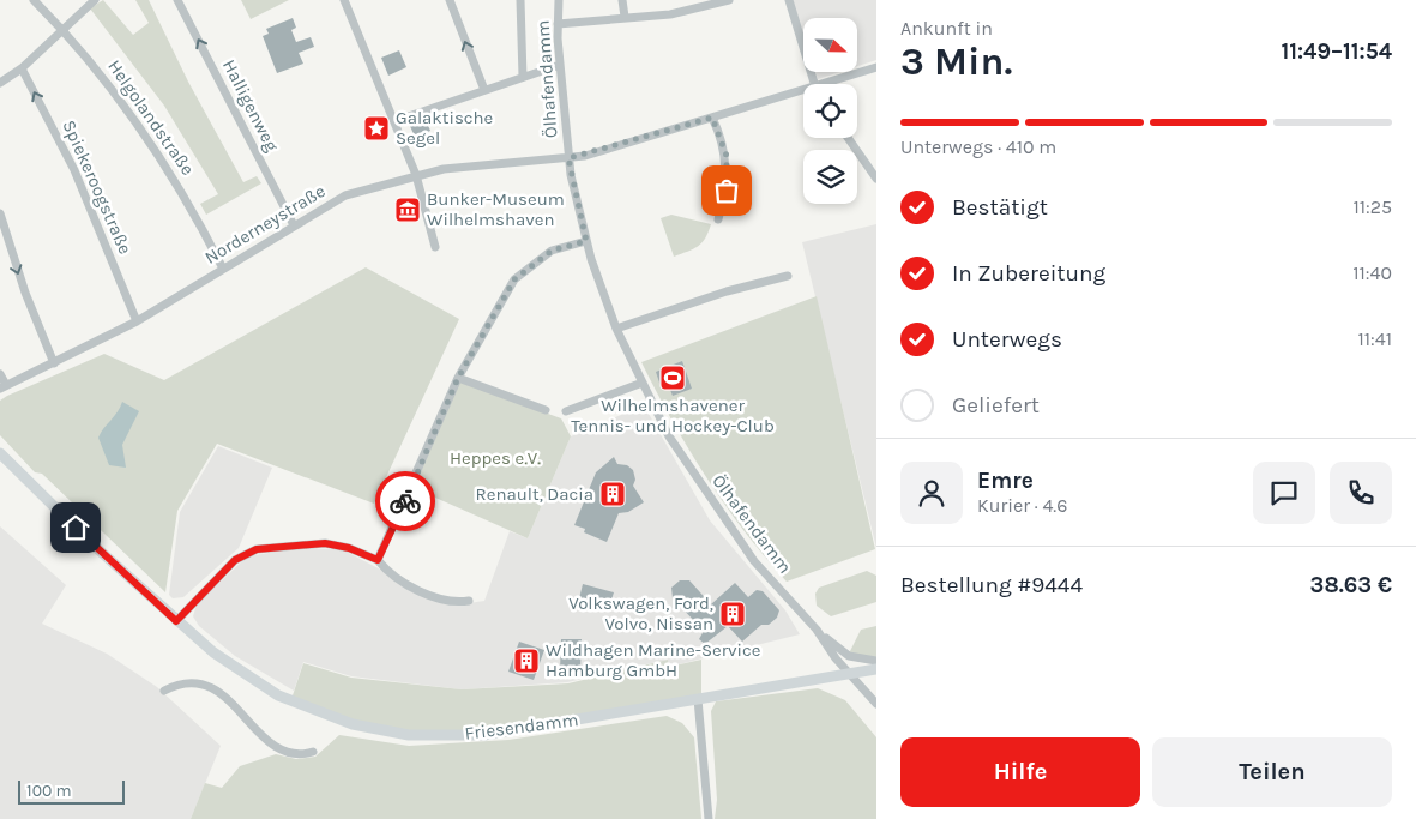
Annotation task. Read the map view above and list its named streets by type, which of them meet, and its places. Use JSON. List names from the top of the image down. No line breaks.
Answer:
{"streets":{"main road":["Friesendamm"],"street":["Ölhafendamm","Halligenweg","Helgolandstraße","Spiekeroogstraße","Norderneystraße"]},"crossings":[["Ölhafendamm","Norderneystraße"],["Ölhafendamm","Friesendamm"],["Halligenweg","Norderneystraße"],["Helgolandstraße","Norderneystraße"],["Spiekeroogstraße","Norderneystraße"]],"one_way":["Halligenweg","Spiekeroogstraße"],"parks":["Heppes e.V."],"places":{"place":["Galaktische Segel"],"museum":["Bunker-Museum Wilhelmshaven"],"sports":["Wilhelmshavener Tennis- und Hockey-Club"],"building":["Renault, Dacia","Volkswagen, Ford, Volvo, Nissan","Wildhagen Marine-Service Hamburg GmbH"]},"scale_bar":"100 m","north":"right","page":{"heading":["3 Min.","Ankunft in","11:49–11:54"],"panel":["Emre","Kurier · 4.6","Bestellung #9444","38.63 €"],"bar":"Unterwegs · 410 m","list":[["Bestätigt","11:25"],["In Zubereitung","11:40"],["Unterwegs","11:41"],"Geliefert"],"buttons":["Hilfe","Teilen"],"scale":"100 m"}}
